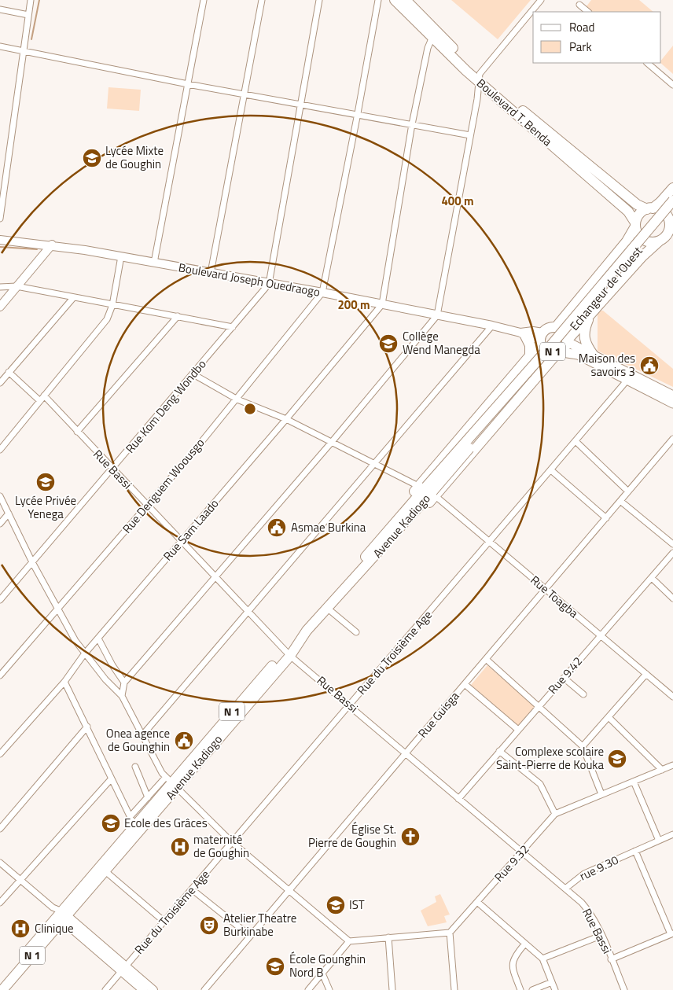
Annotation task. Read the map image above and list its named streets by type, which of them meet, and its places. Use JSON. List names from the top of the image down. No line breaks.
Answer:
{"streets":{"highway":["Boulevard T. Benda","Echangeur de l'Ouest","N 1","Avenue Kadiogo"],"street":["Boulevard Joseph Ouedraogo","Rue Kom Deng Wondbo","Rue Bassi","Rue Denguem Woousgo","Rue Sam Laado","Rue Toagba","Rue du Troisième Age","Rue 9.42","Rue Guisga","Rue 9.32","rue 9.30"]},"crossings":[["Boulevard T. Benda","N 1"],["Boulevard Joseph Ouedraogo","N 1"],["Boulevard Joseph Ouedraogo","Rue Kom Deng Wondbo"],["Boulevard Joseph Ouedraogo","Rue Denguem Woousgo"],["Boulevard Joseph Ouedraogo","Rue Sam Laado"],["Echangeur de l'Ouest","N 1"],["Echangeur de l'Ouest","Avenue Kadiogo"],["Echangeur de l'Ouest","Rue Toagba"],["N 1","Avenue Kadiogo"],["N 1","Rue Toagba"],["Rue Kom Deng Wondbo","Rue Bassi"],["Rue Kom Deng Wondbo","Rue Toagba"],["Rue Bassi","Rue Denguem Woousgo"],["Rue Bassi","Avenue Kadiogo"],["Rue Bassi","Rue Sam Laado"],["Rue Bassi","Rue du Troisième Age"],["Rue Bassi","Rue 9.42"],["Rue Bassi","Rue Guisga"],["Rue Bassi","Rue 9.32"],["Rue Bassi","rue 9.30"],["Rue Denguem Woousgo","Rue Toagba"],["Avenue Kadiogo","Rue Toagba"],["Rue Sam Laado","Rue Toagba"],["Rue Toagba","Rue du Troisième Age"],["Rue Toagba","Rue 9.42"],["Rue Toagba","Rue Guisga"]],"places":{"school or university":["Lycée Mixte de Goughin","Collège Wend Manegda","Lycée Privée Yenega","Complexe scolaire Saint-Pierre de Kouka","Ecole des Grâces","IST","École Gounghin Nord B"],"public building":["Maison des savoirs 3","Asmae Burkina","Onea agence de Gounghin"],"church":["Église St. Pierre de Goughin"],"hospital":["maternité de Goughin","Clinique"],"theatre":["Atelier Theatre Burkinabe"]},"legend":["Road","Park"],"rings":["400 m","200 m"]}
